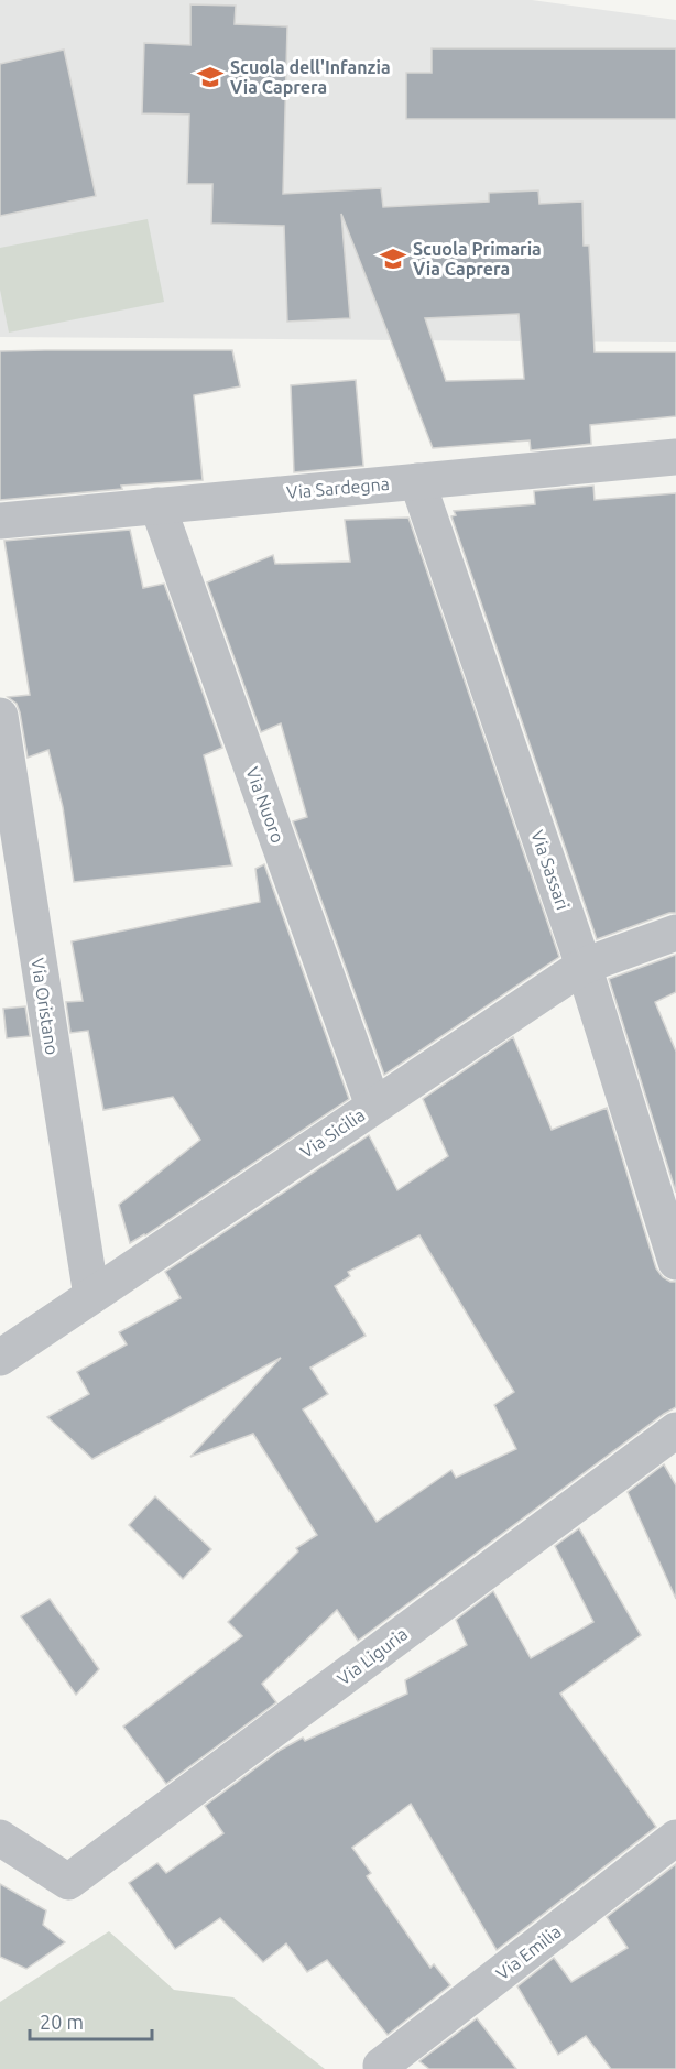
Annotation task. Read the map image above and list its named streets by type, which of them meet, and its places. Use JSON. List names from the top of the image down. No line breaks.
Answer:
{"streets":{"street":["Via Sardegna","Via Nuoro","Via Sassari","Via Oristano","Via Sicilia","Via Liguria","Via Emilia"]},"crossings":[["Via Sardegna","Via Nuoro"],["Via Sardegna","Via Sassari"],["Via Nuoro","Via Sicilia"],["Via Sassari","Via Sicilia"],["Via Oristano","Via Sicilia"]],"places":{"school or university":["Scuola dell'Infanzia Via Caprera","Scuola Primaria Via Caprera"]},"scale_bar":"20 m"}
